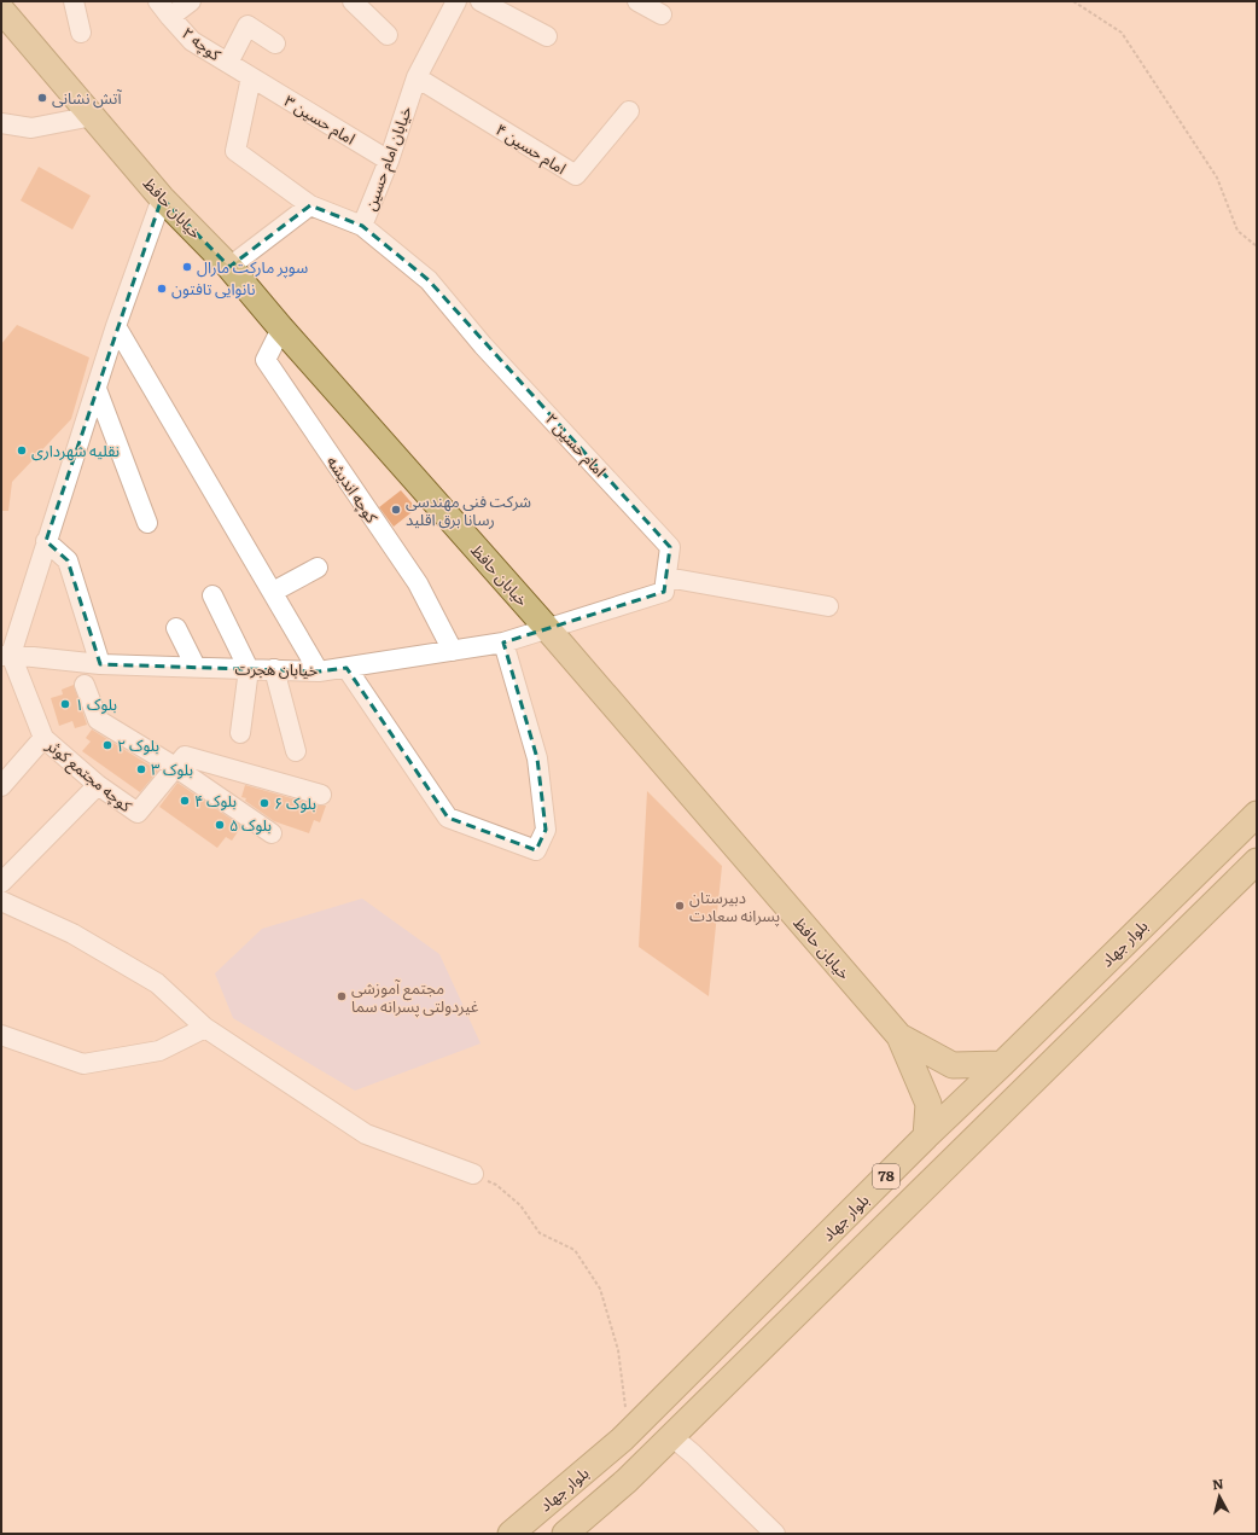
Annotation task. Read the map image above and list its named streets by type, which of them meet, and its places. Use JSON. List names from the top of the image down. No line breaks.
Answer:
{"streets":{"main road":["خیابان حافظ","بلوار جهاد","78"],"street":["کوچه ۲","امام حسین ۳","امام حسین ۴","خیابان امام حسین","امام حسین ۲","کوچه اندیشه","خیابان هجرت","کوچه مجتمع کوثر"]},"crossings":[["کوچه ۲","امام حسین ۳"],["کوچه ۲","خیابان امام حسین"],["امام حسین ۳","خیابان امام حسین"],["امام حسین ۴","خیابان امام حسین"],["خیابان امام حسین","امام حسین ۲"],["خیابان حافظ","امام حسین ۲"],["خیابان حافظ","کوچه اندیشه"],["خیابان حافظ","خیابان هجرت"],["امام حسین ۲","خیابان هجرت"],["کوچه اندیشه","خیابان هجرت"],["خیابان هجرت","کوچه مجتمع کوثر"]],"places":["آتش نشانی","سوپر مارکت مارال","نانوایی تافتون","نقلیه شهرداری","شرکت فنی مهندسی رسانا برق اقلید","بلوک ۱","بلوک ۲","بلوک ۳","بلوک ۴","بلوک ۶","بلوک ۵","دبیرستان پسرانه سعادت","مجتمع آموزشی غیردولتی پسرانه سما"],"north":"top"}
